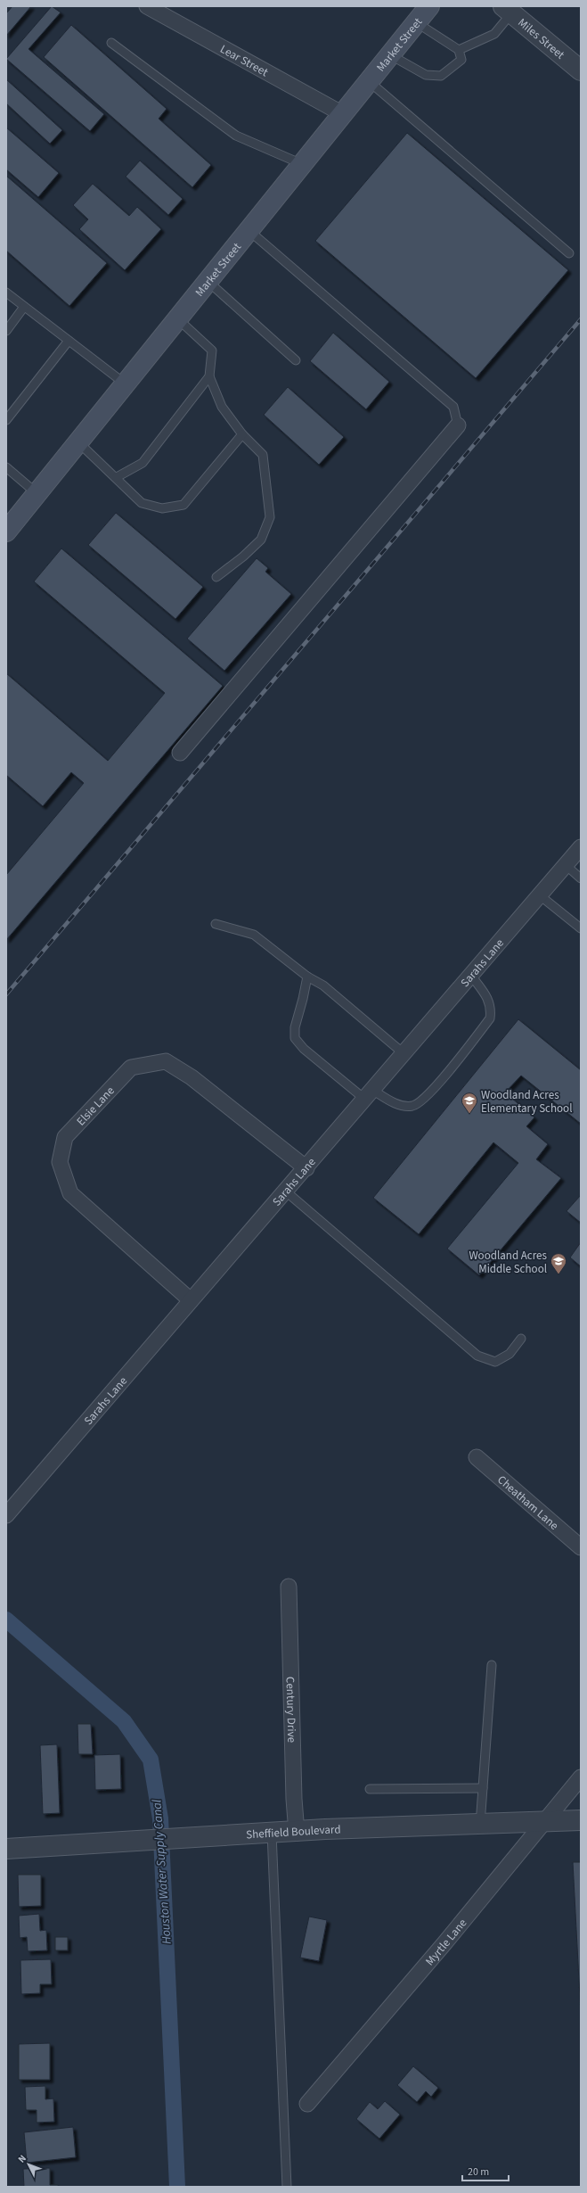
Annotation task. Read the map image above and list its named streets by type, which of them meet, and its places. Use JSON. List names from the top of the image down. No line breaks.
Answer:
{"streets":{"main road":["Market Street"],"street":["Miles Street","Lear Street","Sarahs Lane","Elsie Lane","Cheatham Lane","Century Drive","Sheffield Boulevard","Myrtle Lane"]},"crossings":[["Market Street","Lear Street"],["Sarahs Lane","Elsie Lane"],["Century Drive","Sheffield Boulevard"],["Sheffield Boulevard","Myrtle Lane"]],"water":["Houston Water Supply Canal"],"places":{"school or university":["Woodland Acres Elementary School","Woodland Acres Middle School"]},"scale_bar":"20 m","north":"top left"}
